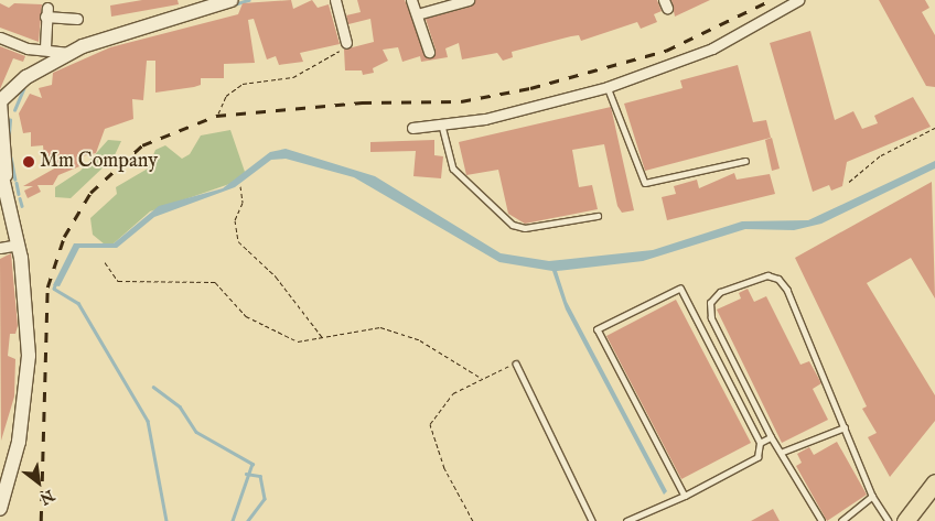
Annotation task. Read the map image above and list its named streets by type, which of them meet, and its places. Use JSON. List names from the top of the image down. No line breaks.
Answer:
{"places":["Mm Company"],"north":"bottom right"}
